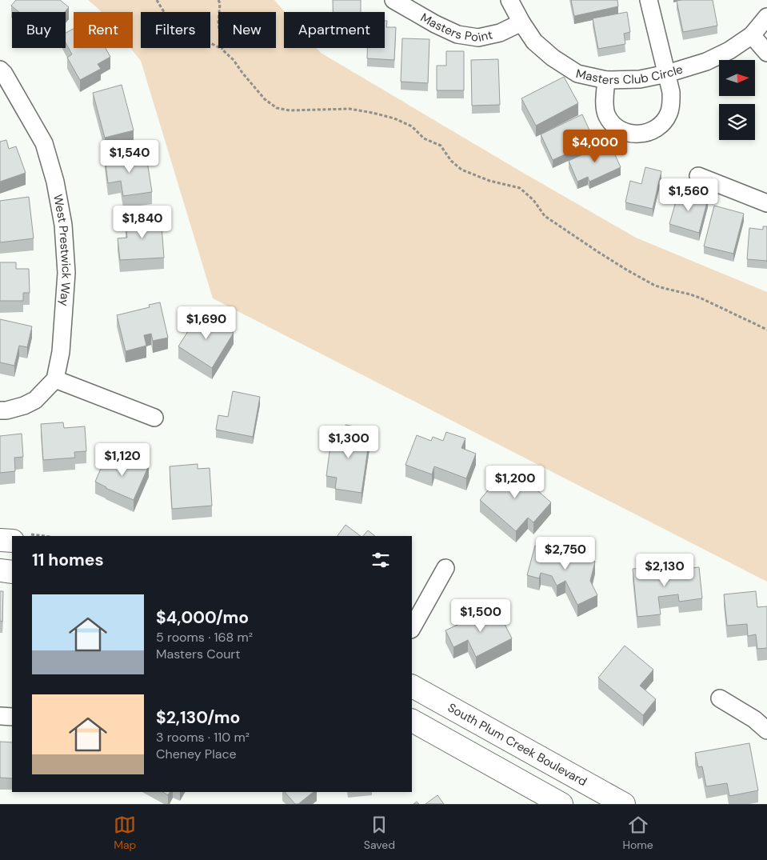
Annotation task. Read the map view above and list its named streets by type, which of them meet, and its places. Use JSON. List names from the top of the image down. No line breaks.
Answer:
{"streets":{"street":["Masters Point","Masters Club Circle","West Prestwick Way","South Plum Creek Boulevard"]},"crossings":[["Masters Point","Masters Club Circle"]],"north":"right","page":{"chip":["Buy","Rent","Filters","New","Apartment"],"price":["$4,000","$1,540","$1,560","$1,840","$1,690","$1,300","$1,120","$1,200","$2,750","$2,130","$1,500"],"heading":"11 homes","list":[{"name":"$4,000/mo","note":"5 rooms · 168 m² · Masters Court"},{"name":"$2,130/mo","note":"3 rooms · 110 m² · Cheney Place"}],"tabs":["Map","Saved","Home"]}}
